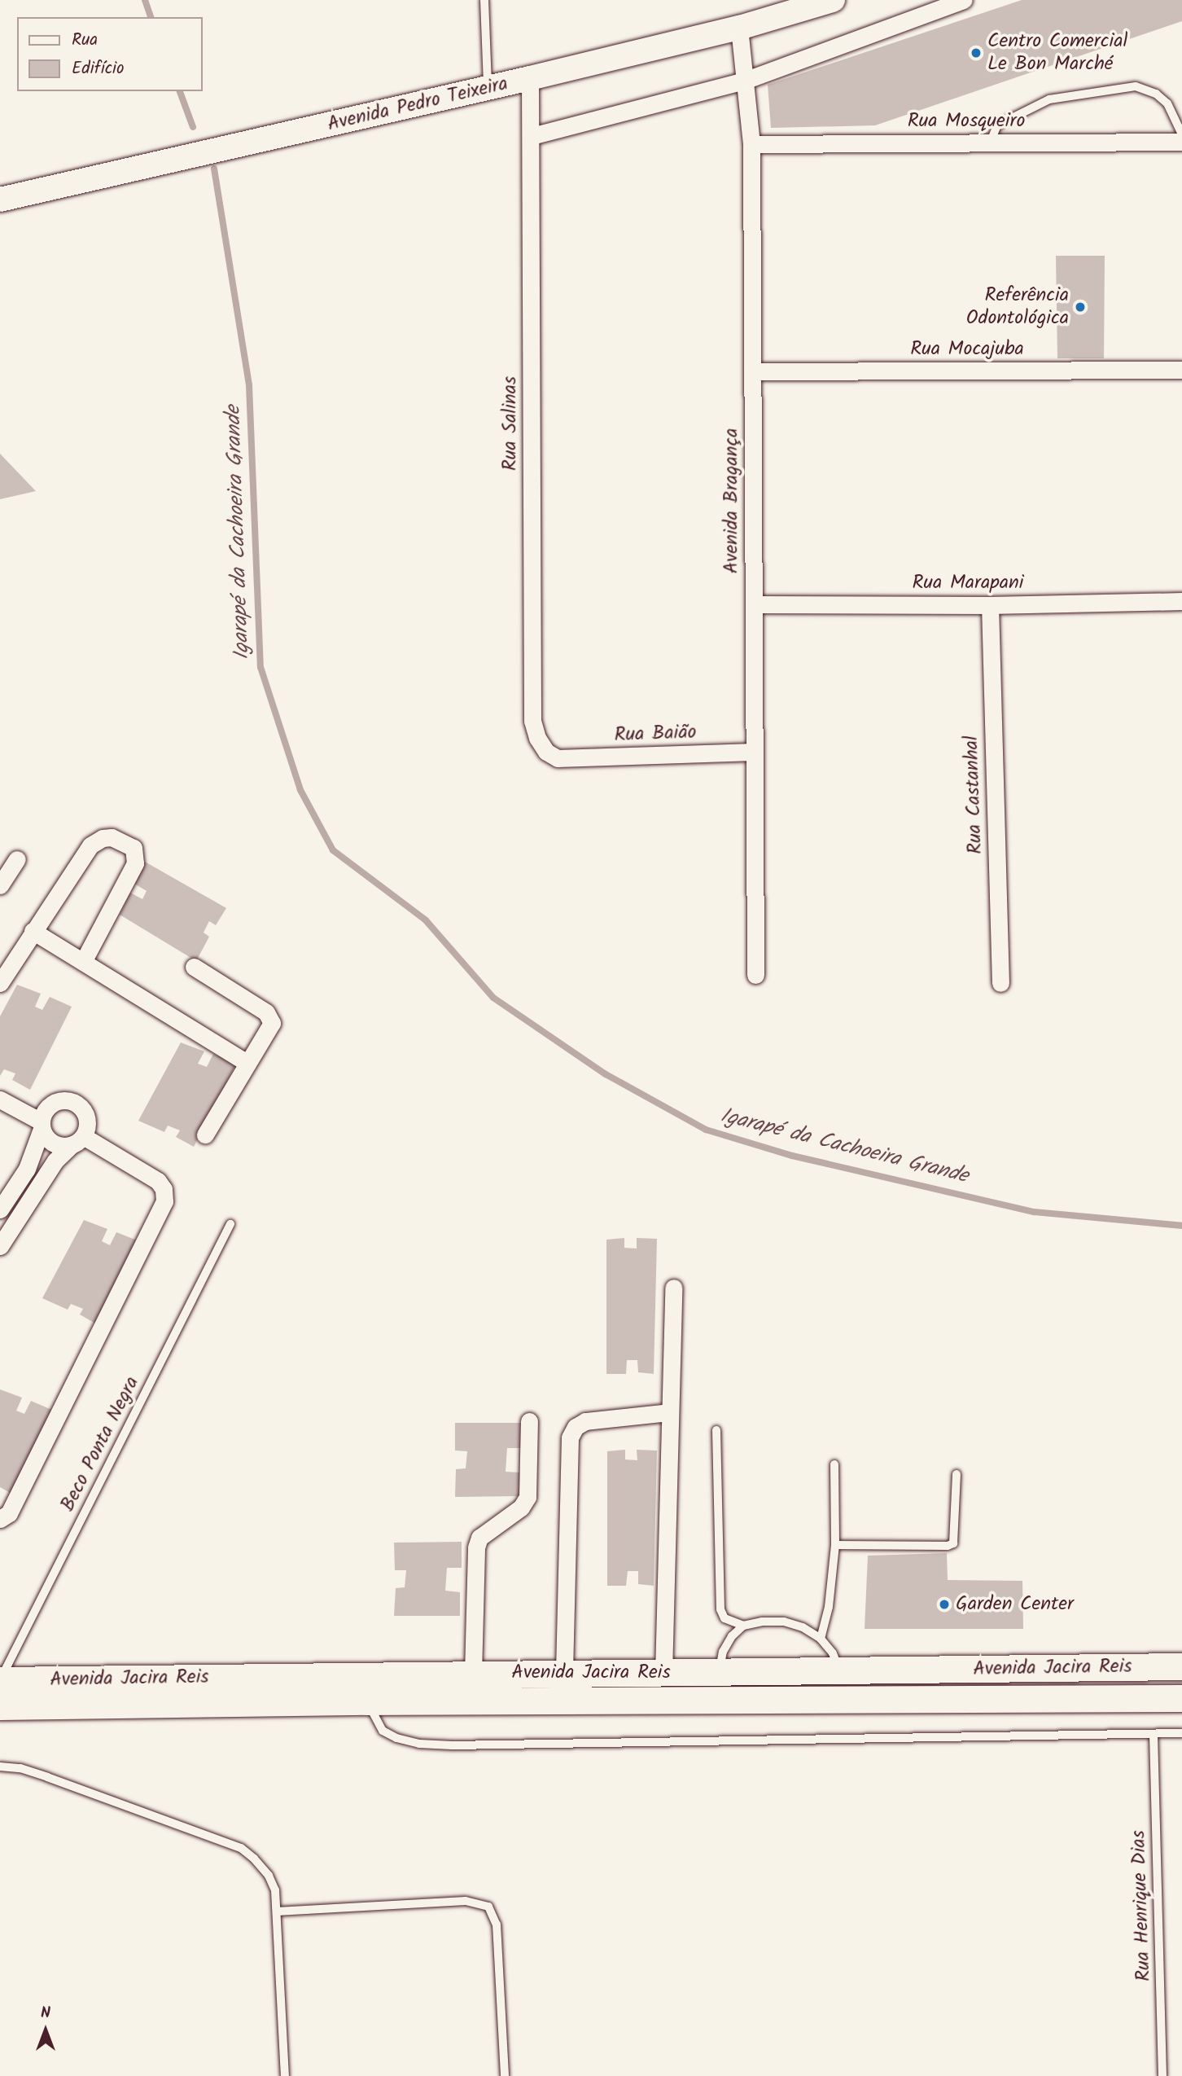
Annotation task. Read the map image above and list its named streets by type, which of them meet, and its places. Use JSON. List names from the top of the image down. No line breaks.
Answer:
{"streets":{"main road":["Avenida Jacira Reis"],"street":["Avenida Pedro Teixeira","Rua Mosqueiro","Rua Mocajuba","Rua Salinas","Avenida Bragança","Rua Marapani","Rua Baião","Rua Castanhal"],"lane":["Beco Ponta Negra","Rua Henrique Dias"]},"crossings":[["Avenida Pedro Teixeira","Rua Salinas"],["Avenida Pedro Teixeira","Avenida Bragança"],["Rua Mosqueiro","Avenida Bragança"],["Rua Mocajuba","Avenida Bragança"],["Rua Salinas","Rua Baião"],["Avenida Bragança","Rua Marapani"],["Avenida Bragança","Rua Baião"],["Rua Marapani","Rua Castanhal"],["Beco Ponta Negra","Avenida Jacira Reis"]],"water":["Igarapé da Cachoeira Grande"],"places":["Centro Comercial Le Bon Marché","Referência Odontológica","Garden Center"],"legend":["Rua","Edifício"],"north":"top"}
